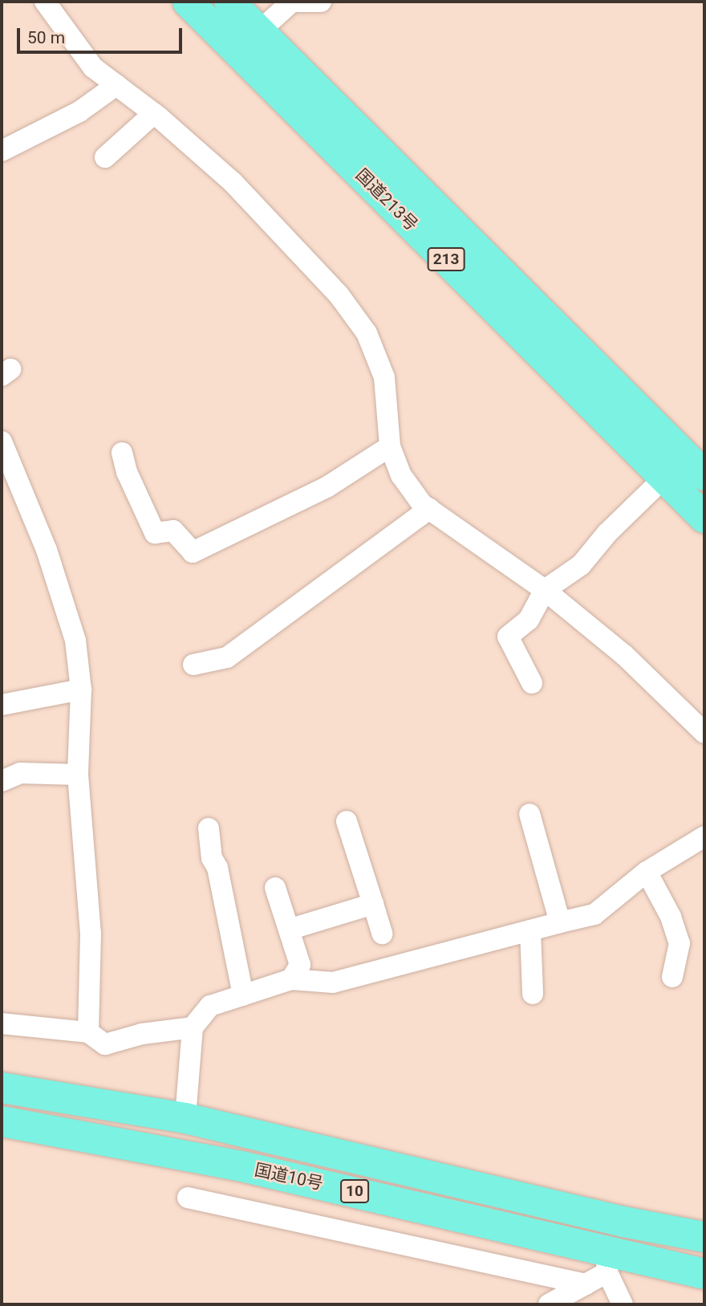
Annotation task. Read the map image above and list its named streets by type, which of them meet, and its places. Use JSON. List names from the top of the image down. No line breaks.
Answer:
{"streets":{"highway":["国道213号","213","国道10号","10"]},"scale_bar":"50 m"}
